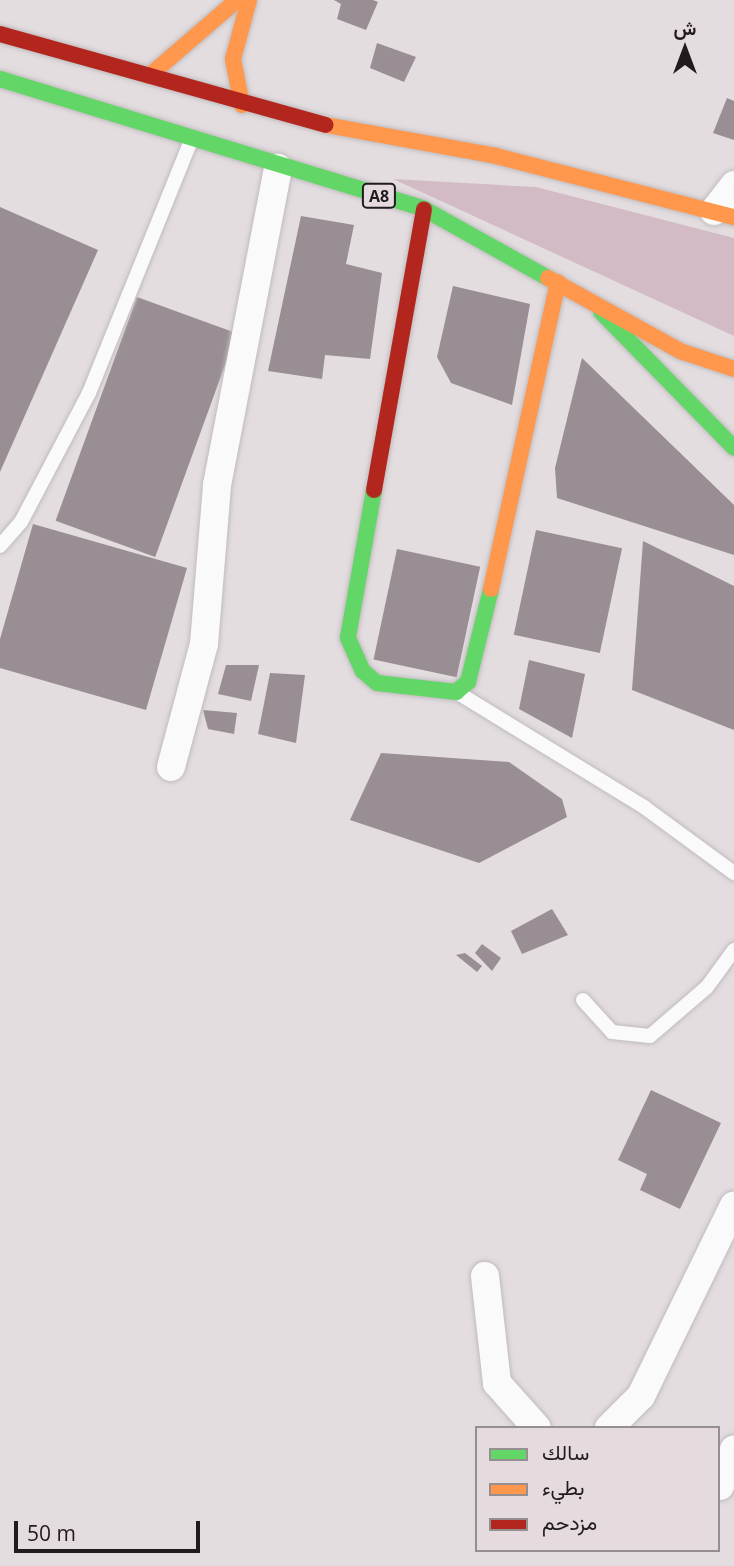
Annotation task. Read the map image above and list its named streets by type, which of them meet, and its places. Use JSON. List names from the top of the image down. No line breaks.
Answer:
{"streets":{"main road":["A8"]},"legend":["سالك","بطيء","مزدحم"],"scale_bar":"50 m","north":"top"}
